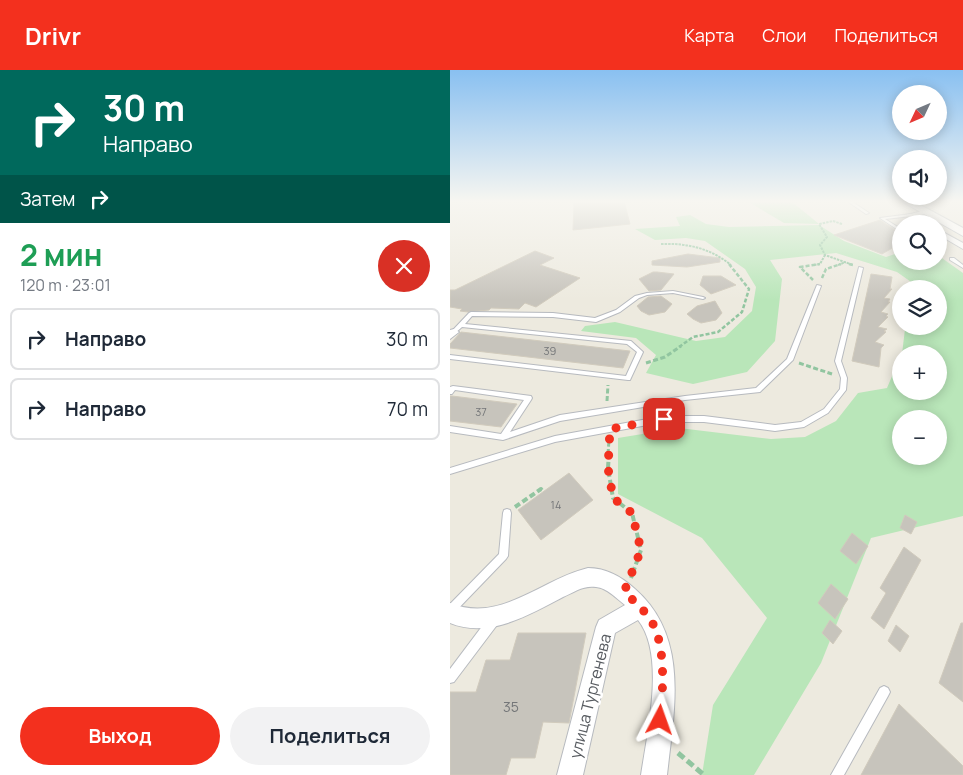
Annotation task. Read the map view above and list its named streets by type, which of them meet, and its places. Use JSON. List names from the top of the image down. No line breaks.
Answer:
{"streets":{"street":["улица Тургенева"]},"house_numbers":["39","37","14","35"],"north":"bottom left","page":{"header":"Drivr","nav":["Карта","Слои","Поделиться"],"turn":["30 m","Направо"],"map_buttons":["+","−"],"then":"Затем","heading":["2 мин","120 m · 23:01"],"list":[{"name":"Направо","value":"30 m"},{"name":"Направо","value":"70 m"}],"buttons":["Выход","Поделиться"]}}
